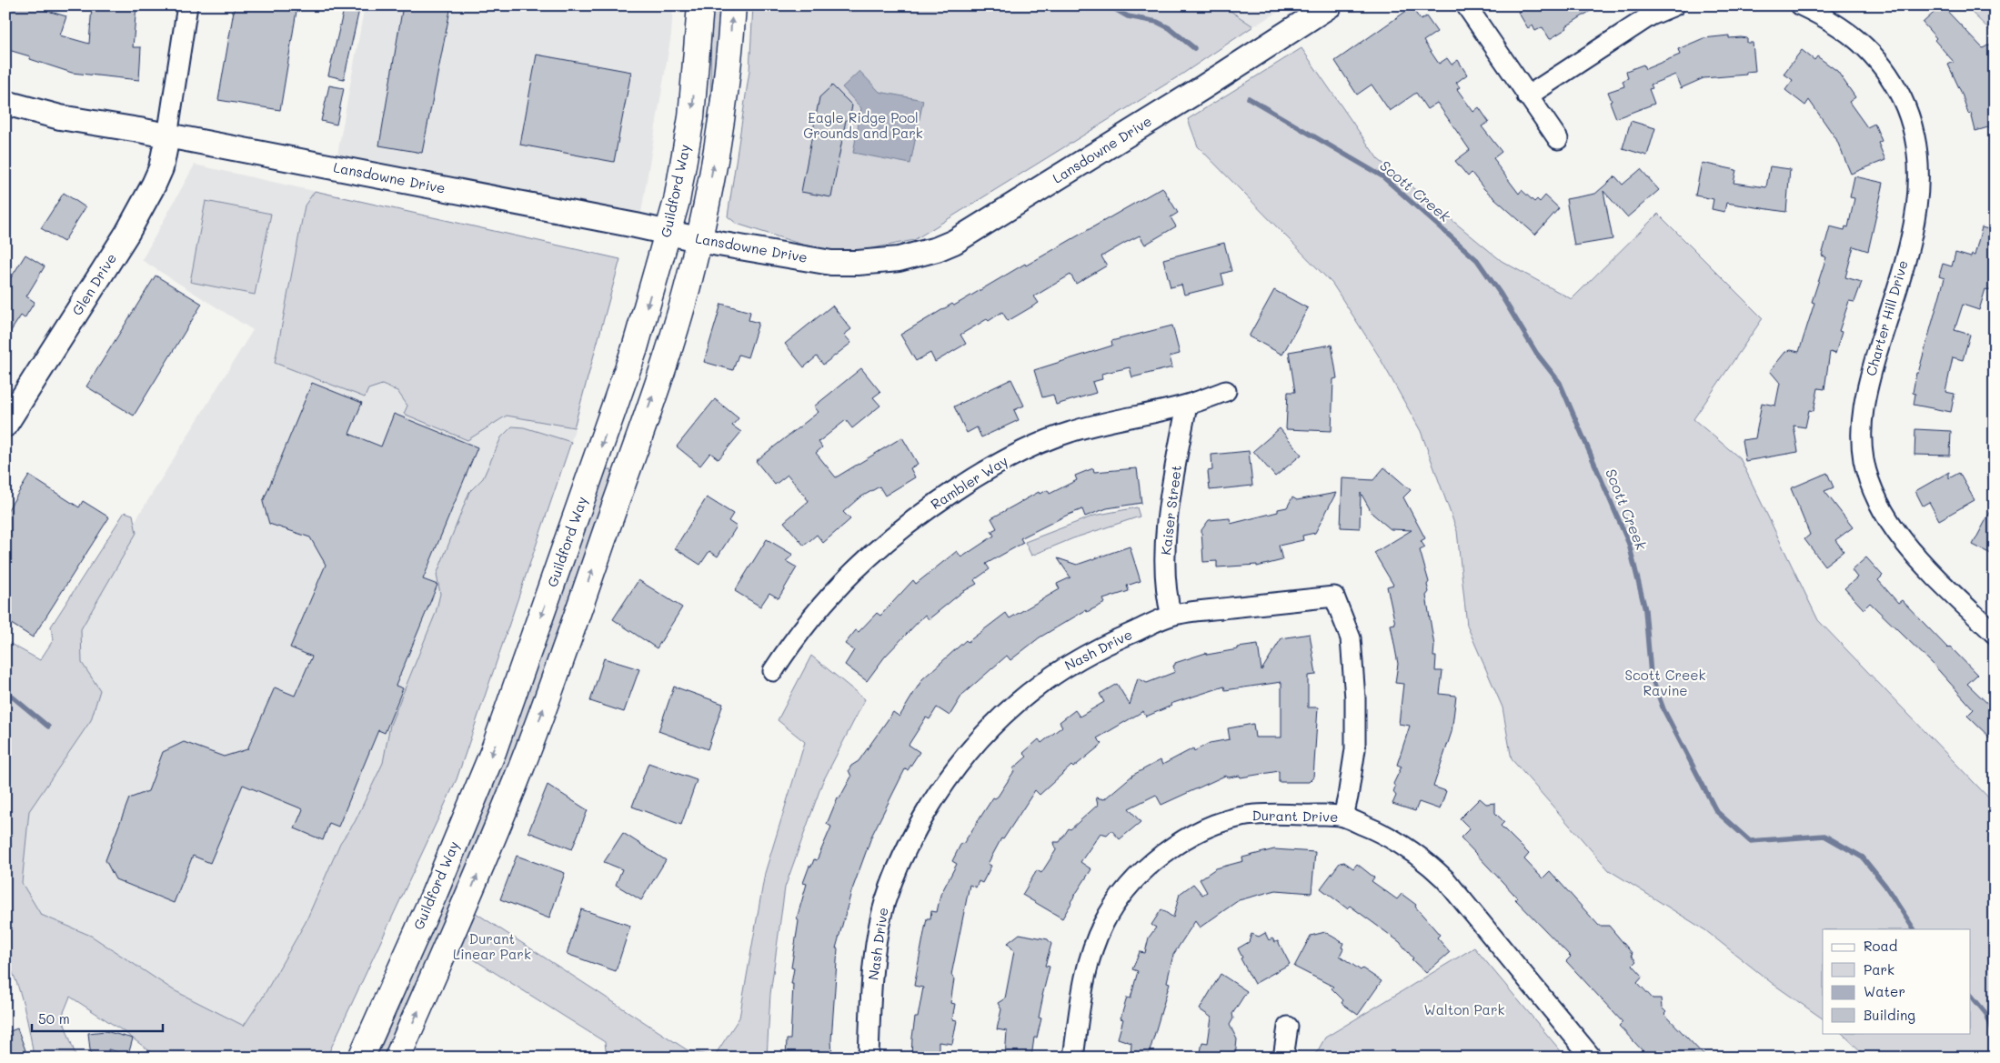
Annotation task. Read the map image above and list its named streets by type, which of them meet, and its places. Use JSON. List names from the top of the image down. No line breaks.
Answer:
{"streets":{"main road":["Guildford Way"],"street":["Lansdowne Drive","Glen Drive","Charter Hill Drive","Rambler Way","Kaiser Street","Nash Drive","Durant Drive"]},"crossings":[["Lansdowne Drive","Guildford Way"],["Lansdowne Drive","Glen Drive"],["Rambler Way","Kaiser Street"],["Kaiser Street","Nash Drive"],["Nash Drive","Durant Drive"]],"water":["Scott Creek"],"parks":["Eagle Ridge Pool Grounds and Park","Scott Creek Ravine","Durant Linear Park","Walton Park"],"legend":["Road","Park","Water","Building"],"scale_bar":"50 m"}
